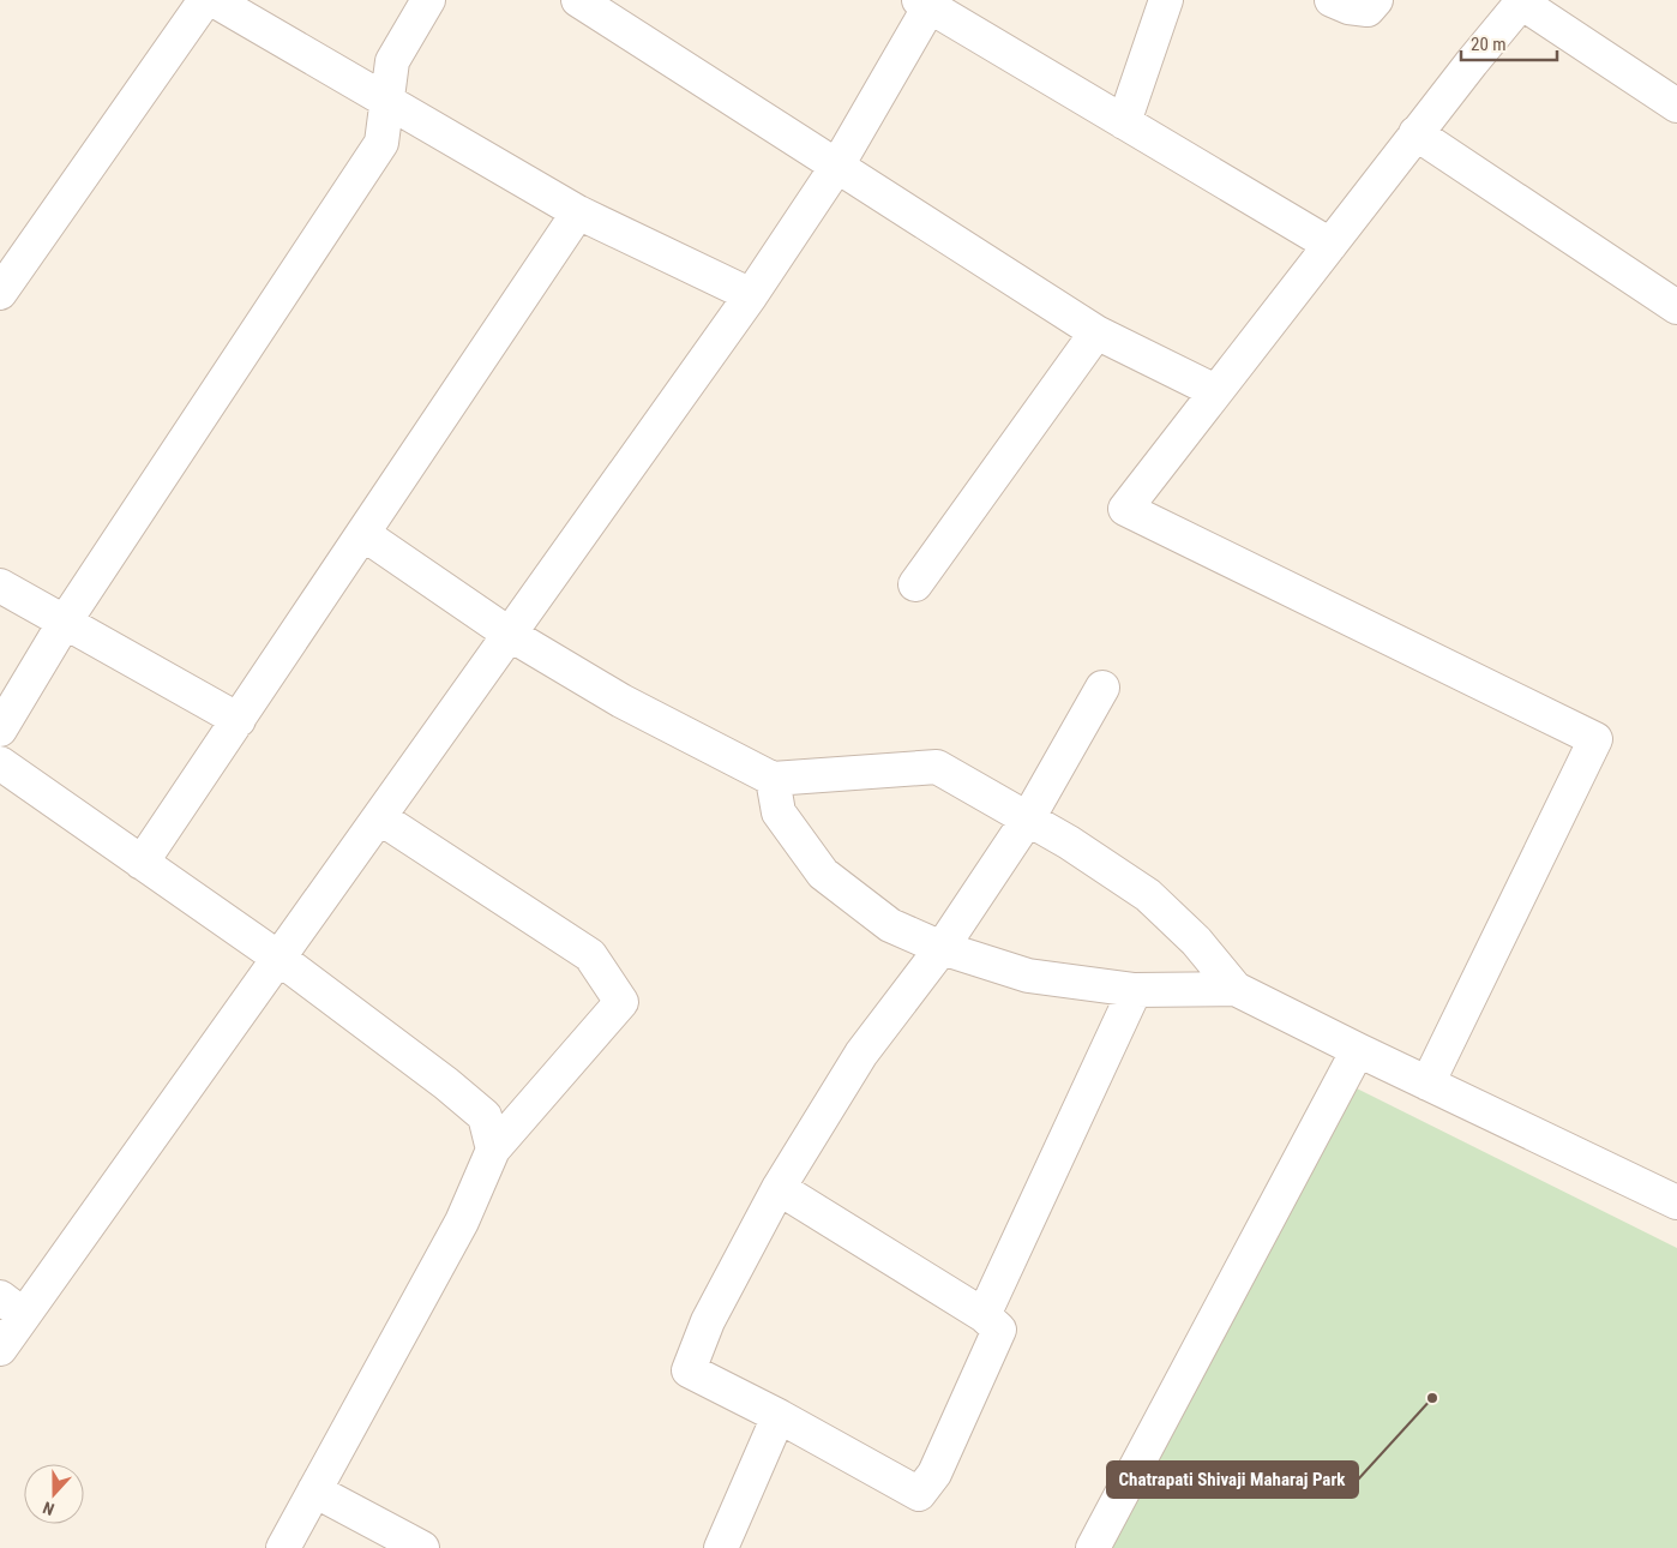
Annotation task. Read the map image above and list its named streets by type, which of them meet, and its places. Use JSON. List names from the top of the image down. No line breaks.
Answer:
{"places":["Chatrapati Shivaji Maharaj Park"],"scale_bar":"20 m","north":"bottom"}
